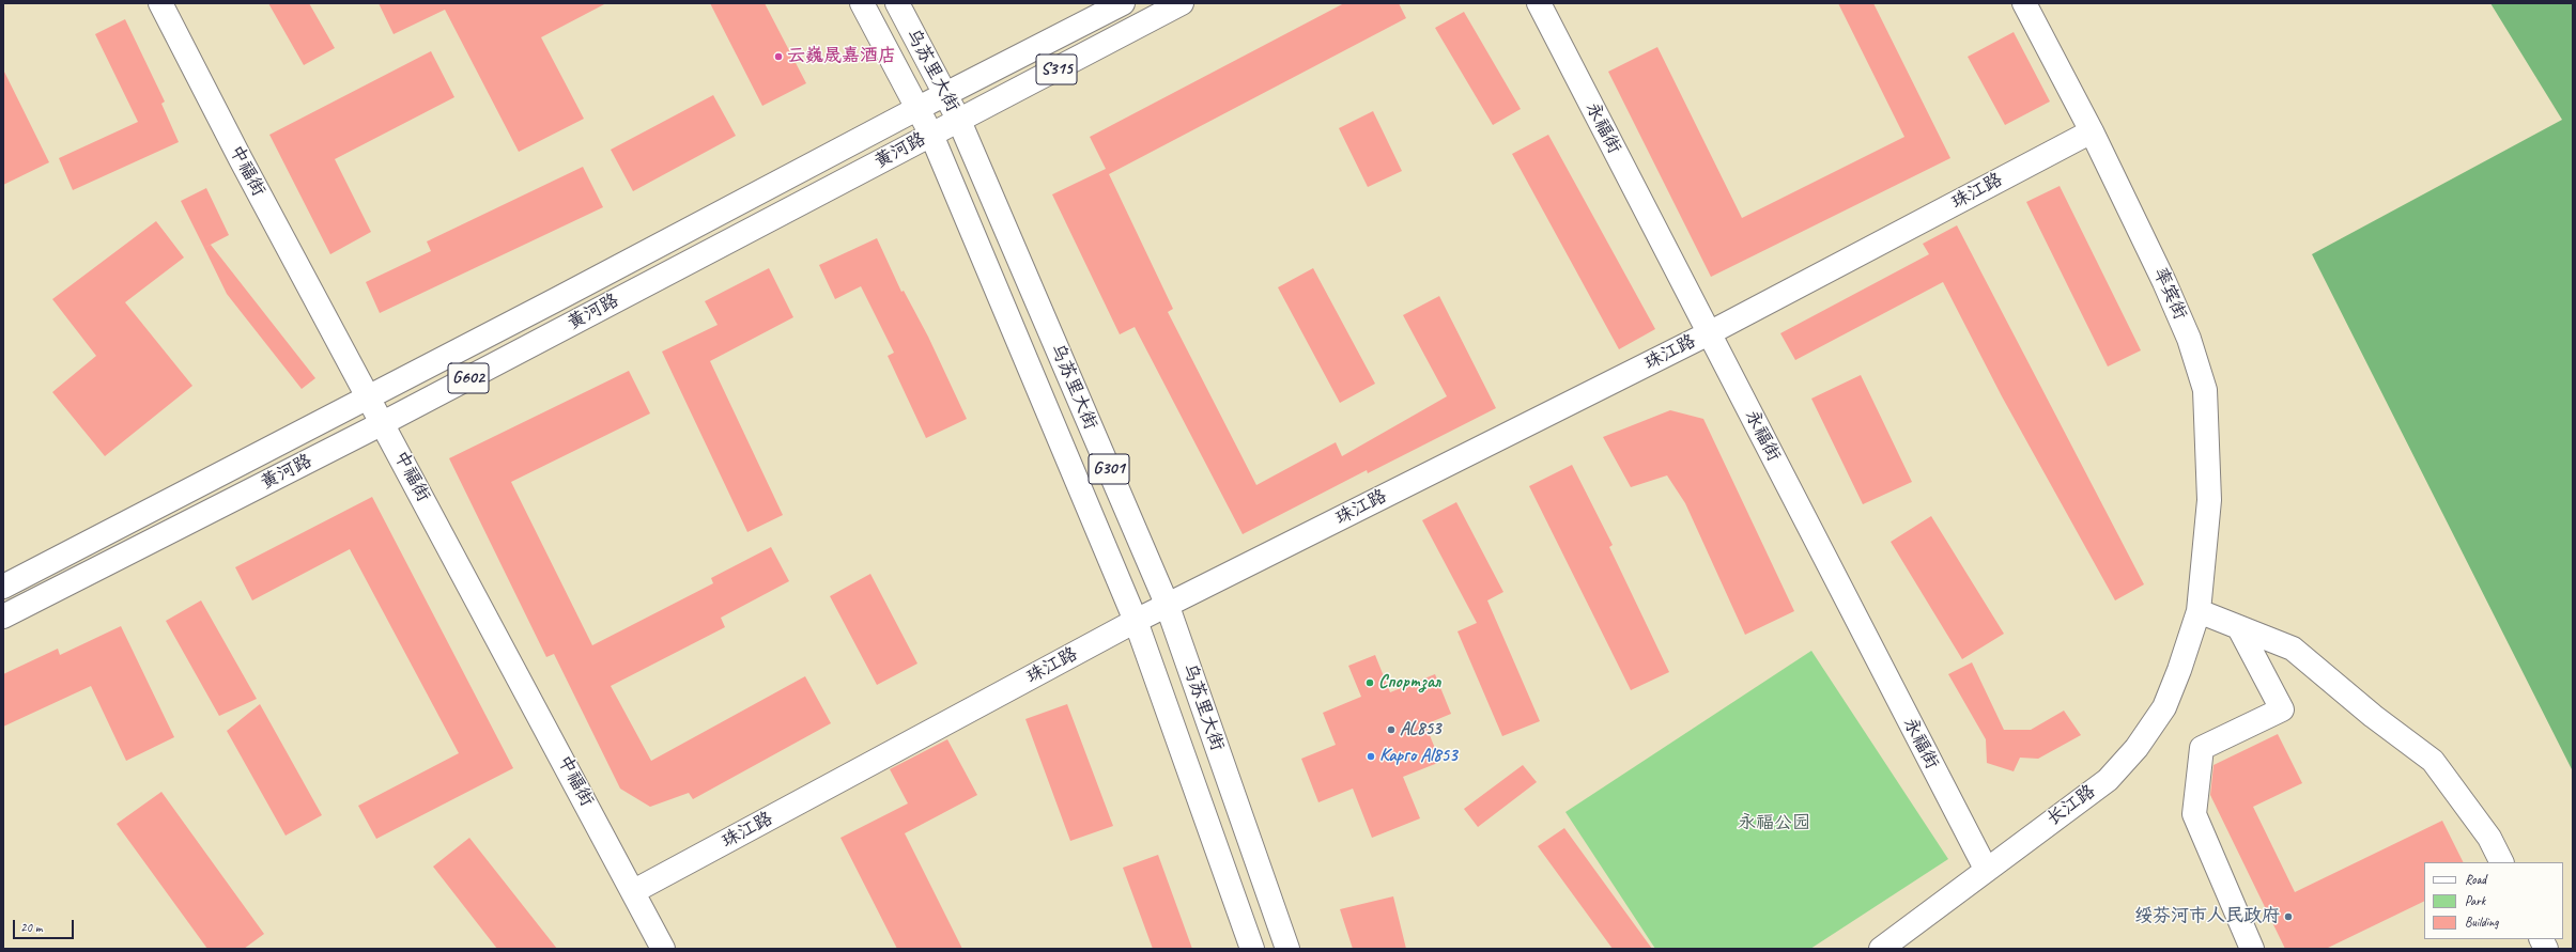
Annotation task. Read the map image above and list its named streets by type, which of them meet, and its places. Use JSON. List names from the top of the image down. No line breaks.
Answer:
{"streets":{"main road":["S315","乌苏里大街","永福街","黄河路","中福街","珠江路","率宾街","G602","G301","长江路"]},"crossings":[["乌苏里大街","黄河路"],["乌苏里大街","珠江路"],["永福街","珠江路"],["永福街","长江路"],["黄河路","中福街"],["中福街","珠江路"],["珠江路","率宾街"],["率宾街","长江路"]],"parks":["永福公园"],"places":["云巍晟嘉酒店","Спортзал","AL853","Карго Al853","绥芬河市人民政府"],"legend":["Road","Park","Building"],"scale_bar":"20 m"}
